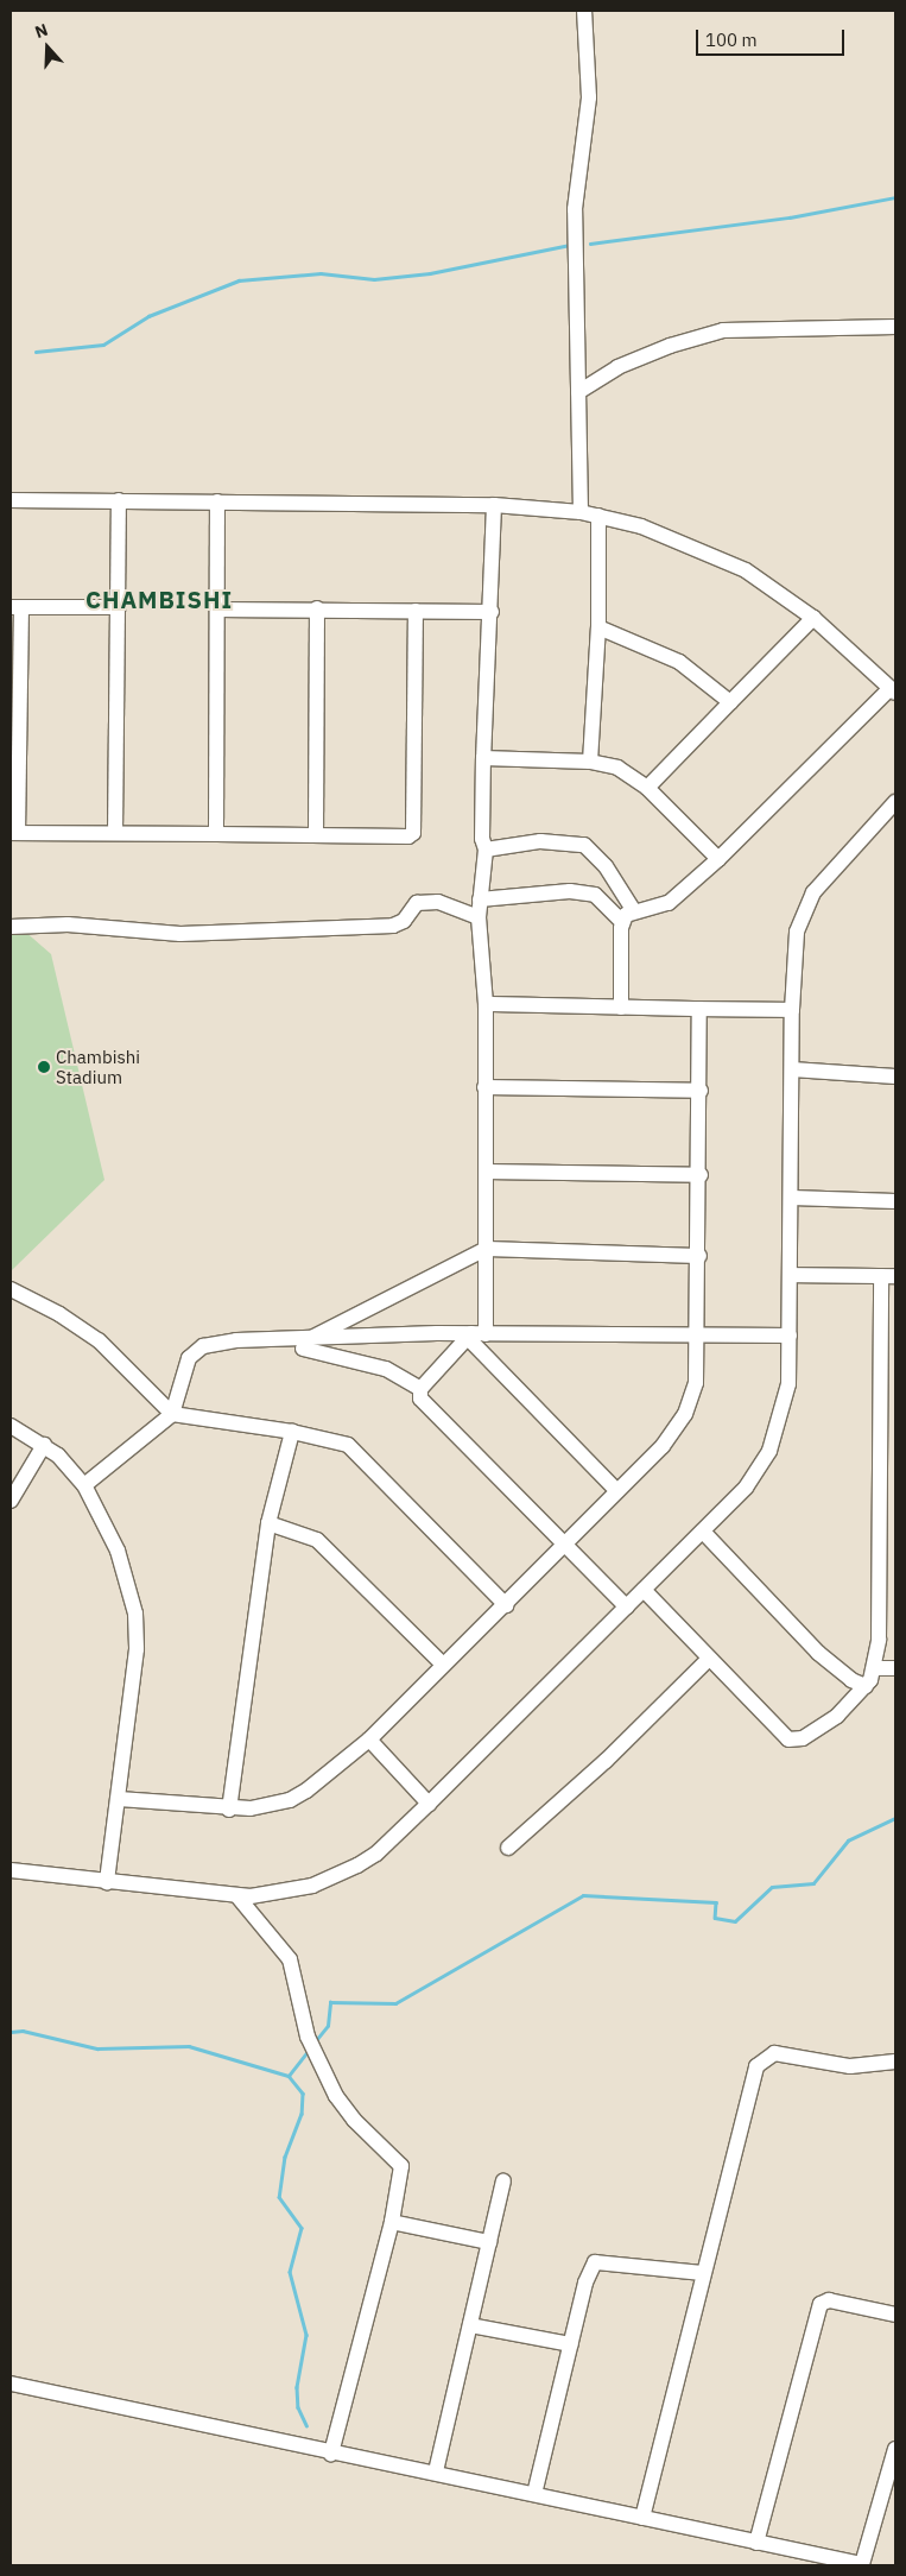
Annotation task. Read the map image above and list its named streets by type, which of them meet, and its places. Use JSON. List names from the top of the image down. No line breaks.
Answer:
{"districts":["CHAMBISHI"],"places":["Chambishi Stadium"],"scale_bar":"100 m","north":"top"}
